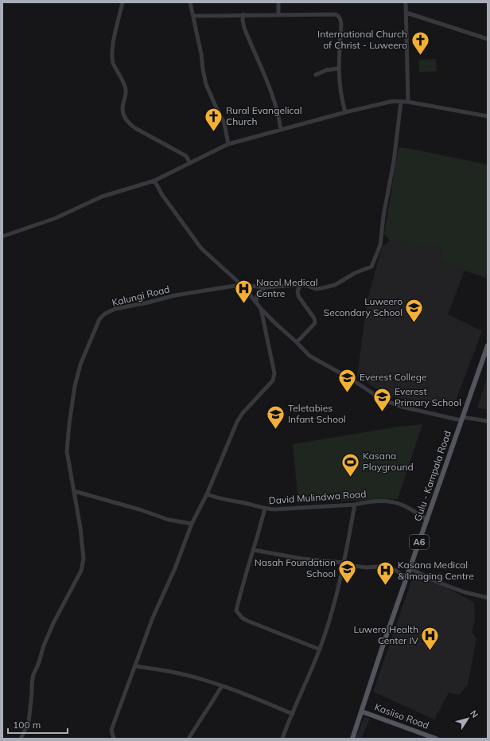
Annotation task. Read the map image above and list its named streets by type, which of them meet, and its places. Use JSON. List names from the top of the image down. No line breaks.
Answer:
{"streets":{"main road":["Gulu - Kampala Road","A6","Kasiiso Road"],"street":["Kalungi Road","David Mulindwa Road"]},"crossings":[["Gulu - Kampala Road","David Mulindwa Road"],["Gulu - Kampala Road","Kasiiso Road"]],"places":{"church":["International Church of Christ - Luweero","Rural Evangelical Church"],"hospital":["Nacol Medical Centre","Kasana Medical & Imaging Centre","Luwero Health Center IV"],"school or university":["Luweero Secondary School","Everest College","Everest Primary School","Teletabies Infant School","Nasah Foundation School"],"sports":["Kasana Playground"]},"scale_bar":"100 m","north":"top right"}
